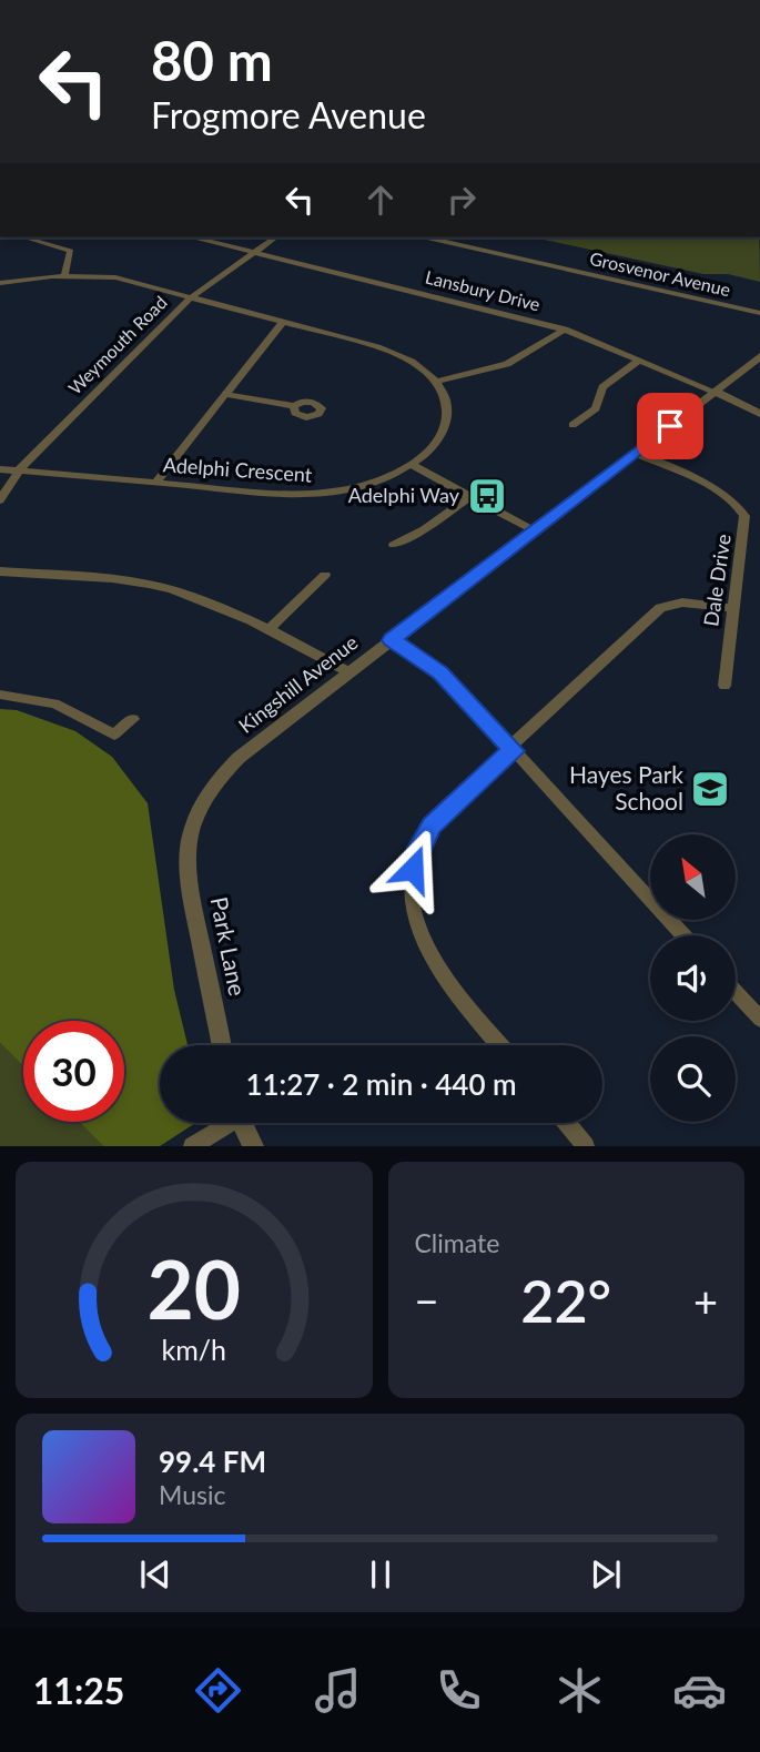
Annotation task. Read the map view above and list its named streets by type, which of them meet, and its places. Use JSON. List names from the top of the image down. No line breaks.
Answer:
{"streets":{"street":["Grosvenor Avenue","Lansbury Drive","Weymouth Road","Adelphi Crescent","Dale Drive","Kingshill Avenue","Park Lane"]},"crossings":[["Lansbury Drive","Weymouth Road"],["Lansbury Drive","Kingshill Avenue"],["Weymouth Road","Adelphi Crescent"],["Dale Drive","Kingshill Avenue"],["Kingshill Avenue","Park Lane"]],"places":{"bus stop":["Adelphi Way"],"school or university":["Hayes Park School"]},"north":"top left","page":{"turn":["80 m","Frogmore Avenue"],"limit":"30","trip":"11:27 · 2 min · 440 m","tile":"Climate","heat":["−","22°","+"],"song":["99.4 FM","Music"],"tabs":"11:25","gauge":["20","km/h"]}}
